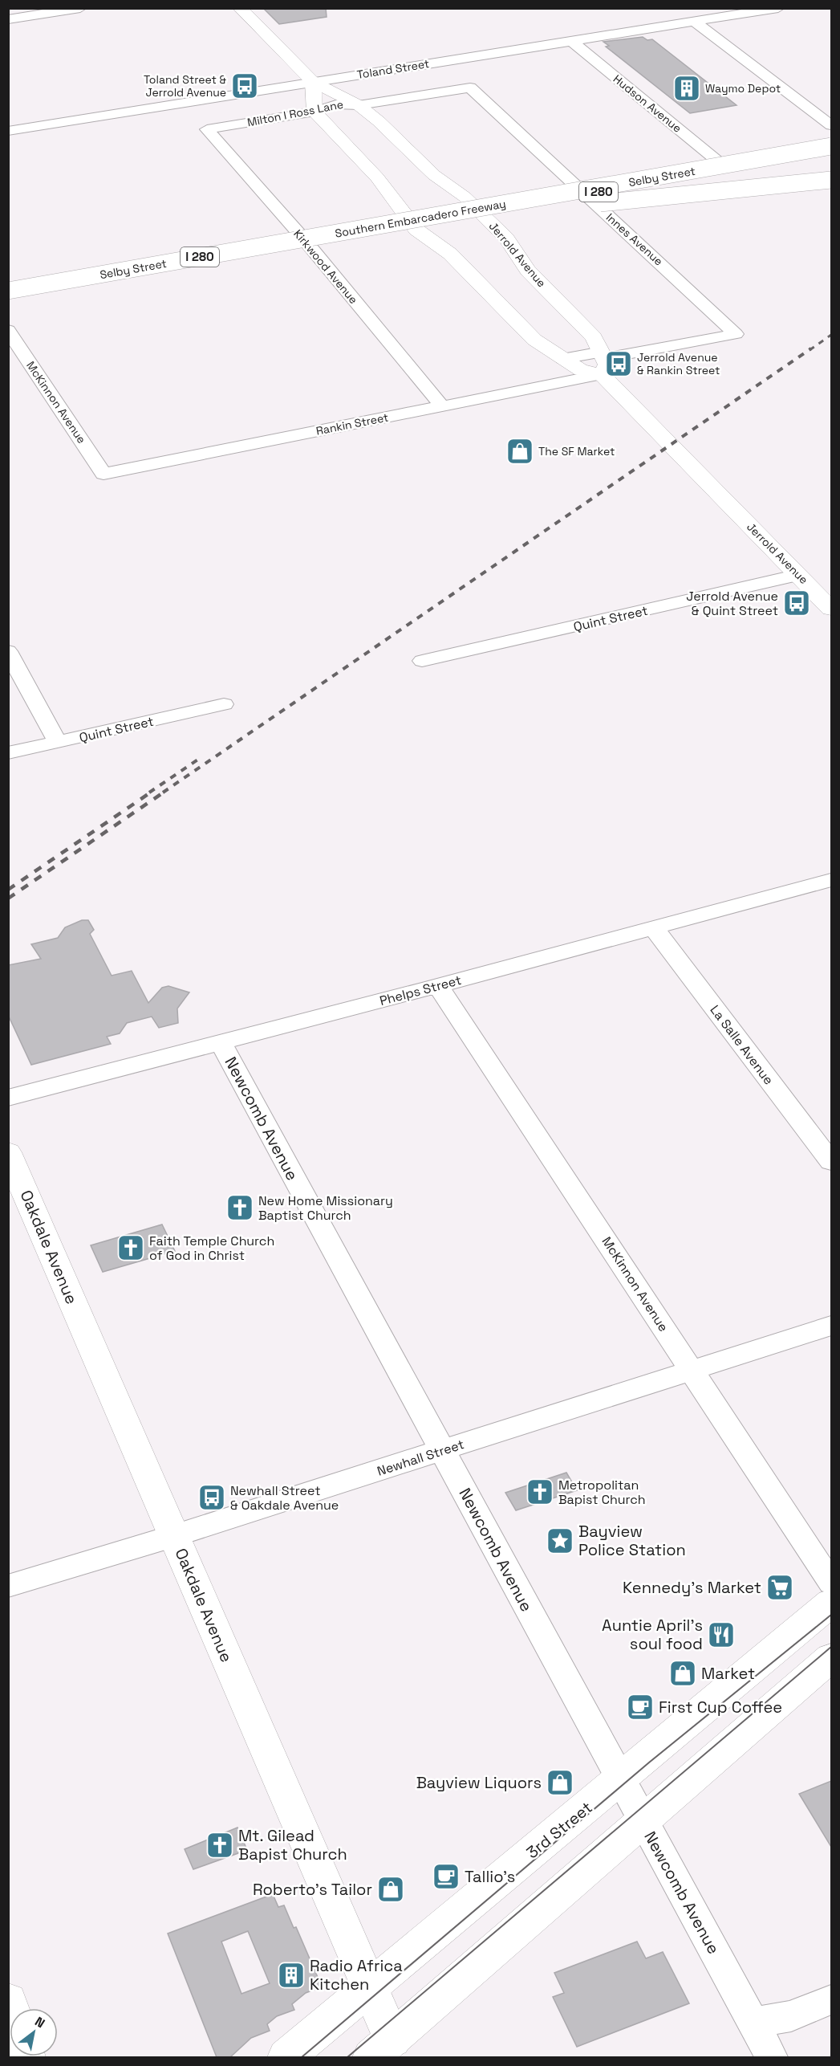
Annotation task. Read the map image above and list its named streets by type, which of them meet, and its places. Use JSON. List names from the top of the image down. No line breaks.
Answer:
{"streets":{"main road":["I 280","Southern Embarcadero Freeway","Jerrold Avenue","Oakdale Avenue","3rd Street"],"street":["Toland Street","Hudson Avenue","Milton I Ross Lane","Selby Street","Innes Avenue","Kirkwood Avenue","McKinnon Avenue","Rankin Street","Quint Street","Phelps Street","La Salle Avenue","Newcomb Avenue","Newhall Street"]},"crossings":[["Toland Street","Hudson Avenue"],["Toland Street","Jerrold Avenue"],["Hudson Avenue","Selby Street"],["Milton I Ross Lane","Innes Avenue"],["Milton I Ross Lane","Jerrold Avenue"],["Milton I Ross Lane","Kirkwood Avenue"],["Selby Street","Southern Embarcadero Freeway"],["Selby Street","Innes Avenue"],["Selby Street","Jerrold Avenue"],["Innes Avenue","Rankin Street"],["Jerrold Avenue","Rankin Street"],["Jerrold Avenue","Quint Street"],["Kirkwood Avenue","Rankin Street"],["McKinnon Avenue","Rankin Street"],["McKinnon Avenue","Phelps Street"],["McKinnon Avenue","Newhall Street"],["Phelps Street","La Salle Avenue"],["Phelps Street","Newcomb Avenue"],["Newcomb Avenue","Newhall Street"],["Newcomb Avenue","3rd Street"],["Oakdale Avenue","Newhall Street"],["Oakdale Avenue","3rd Street"]],"places":{"bus stop":["Toland Street & Jerrold Avenue","Jerrold Avenue & Rankin Street","Jerrold Avenue & Quint Street","Newhall Street & Oakdale Avenue"],"building":["Waymo Depot","Radio Africa Kitchen"],"shop":["The SF Market","Market","Bayview Liquors","Roberto's Tailor"],"church":["New Home Missionary Baptist Church","Faith Temple Church of God in Christ","Metropolitan Bapist Church","Mt. Gilead Bapist Church"],"place":["Bayview Police Station"],"supermarket":["Kennedy's Market"],"restaurant":["Auntie April's soul food"],"cafe":["First Cup Coffee","Tallio’s"]},"north":"top right"}
